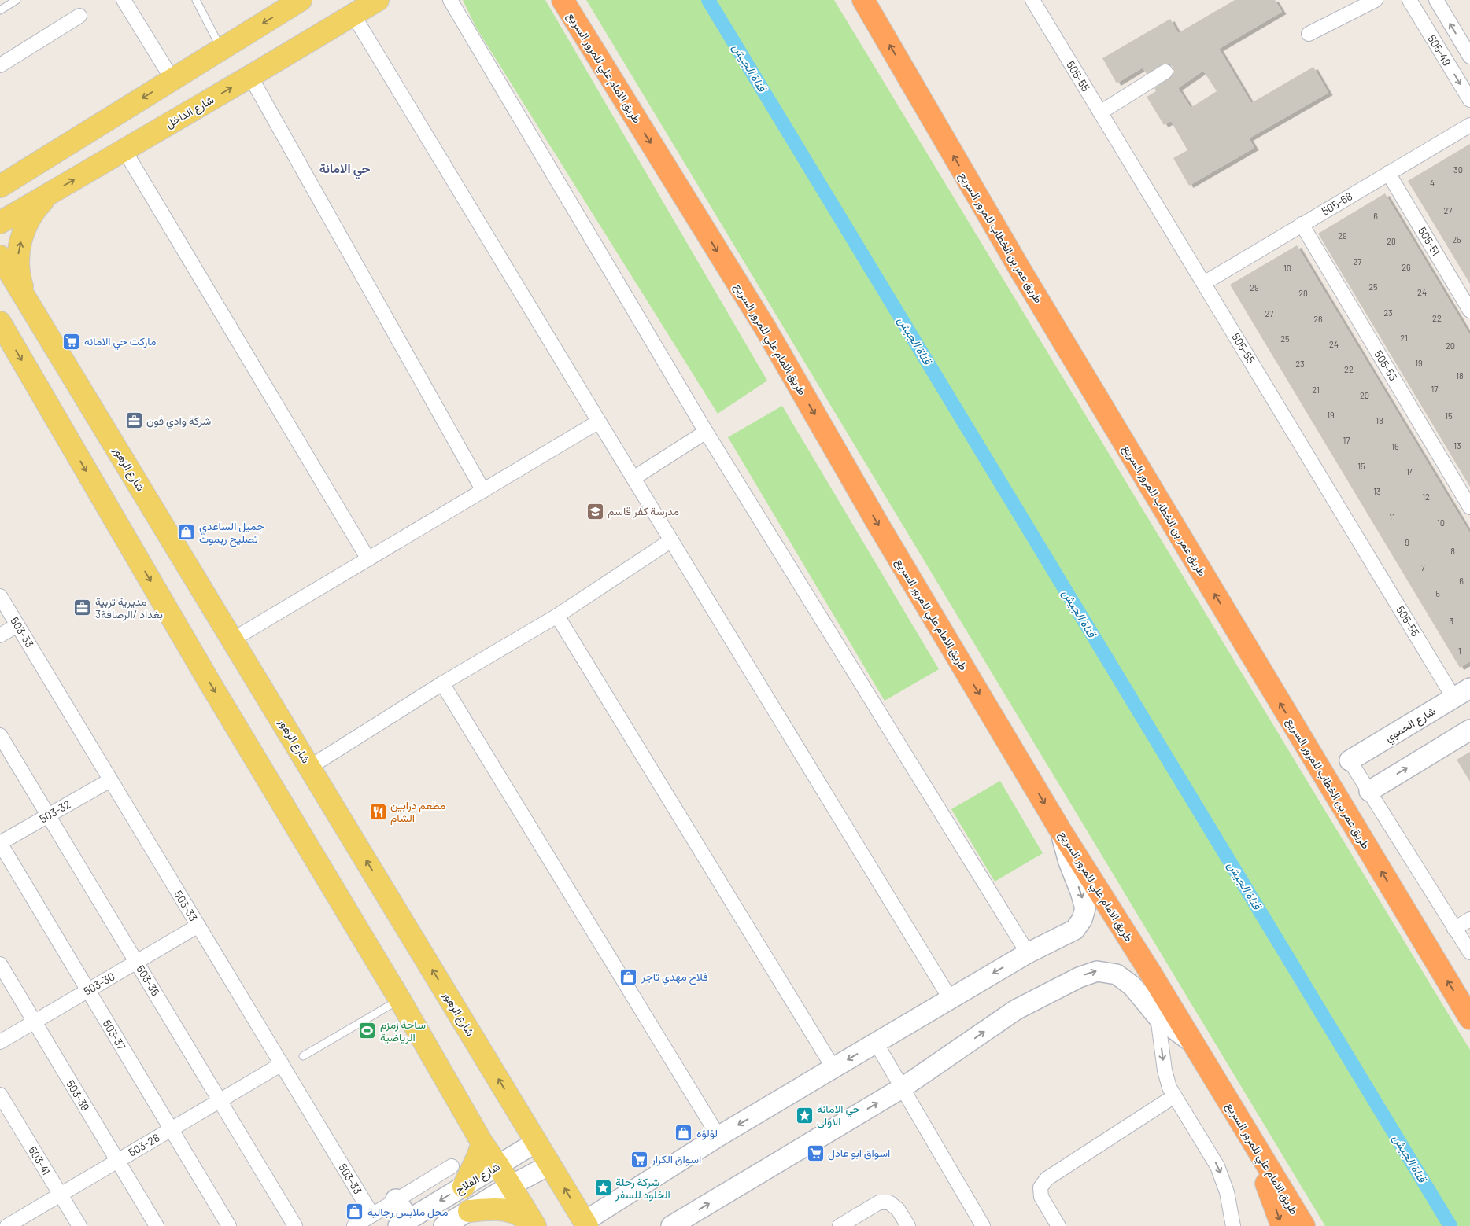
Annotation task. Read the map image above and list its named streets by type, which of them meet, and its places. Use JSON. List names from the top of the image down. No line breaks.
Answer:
{"streets":{"highway":["طريق الامام علي للمرور السريع","طريق عمر بن الخطاب للمرور السريع"],"main road":["شارع الداخل","شارع الزهور"],"street":["505-49","505-55","505-68","505-51","505-53","503-33","شارع الحموي","503-32","503-35","503-30","503-37","503-39","503-28","503-41","شارع الفلاح"]},"crossings":[["505-55","505-68"],["505-55","شارع الحموي"],["505-68","505-51"],["505-68","505-53"],["شارع الزهور","شارع الفلاح"],["503-33","503-32"],["503-33","503-30"],["503-33","503-28"],["503-32","503-35"],["503-32","503-37"],["503-35","503-30"],["503-35","503-28"],["503-30","503-37"],["503-30","503-39"],["503-37","503-28"],["503-39","503-28"],["503-28","503-41"]],"one_way":["طريق الامام علي للمرور السريع","طريق عمر بن الخطاب للمرور السريع"],"districts":["حي الامانة"],"water":["قناة الجيش"],"places":{"supermarket":["ماركت حي الامانه","اسواق ابو عادل","اسواق الكرار"],"office":["شركة وادي فون","مديرية تربية بغداد /الرصافة3"],"school or university":["مدرسة كفر قاسم"],"shop":["جميل الساعدي تصليح ريموت","فلاح مهدي تاجر","لؤلؤه","محل ملابس رجالية"],"restaurant":["مطعم درابين الشام"],"sports":["ساحة زمزم الرياضية"],"place":["حي الامانة الاولى","شركة رحلة الخلود للسفر"]},"house_numbers":["30","4","27","6","29","25","28","27","26","10","25","29","24","28","23","27","22","26","21","25","24","20","19","23","22","18","17","21","20","19","15","18","17","13","16","15","14","13","12","11","10","9","8","7","6","5","3","1"]}
